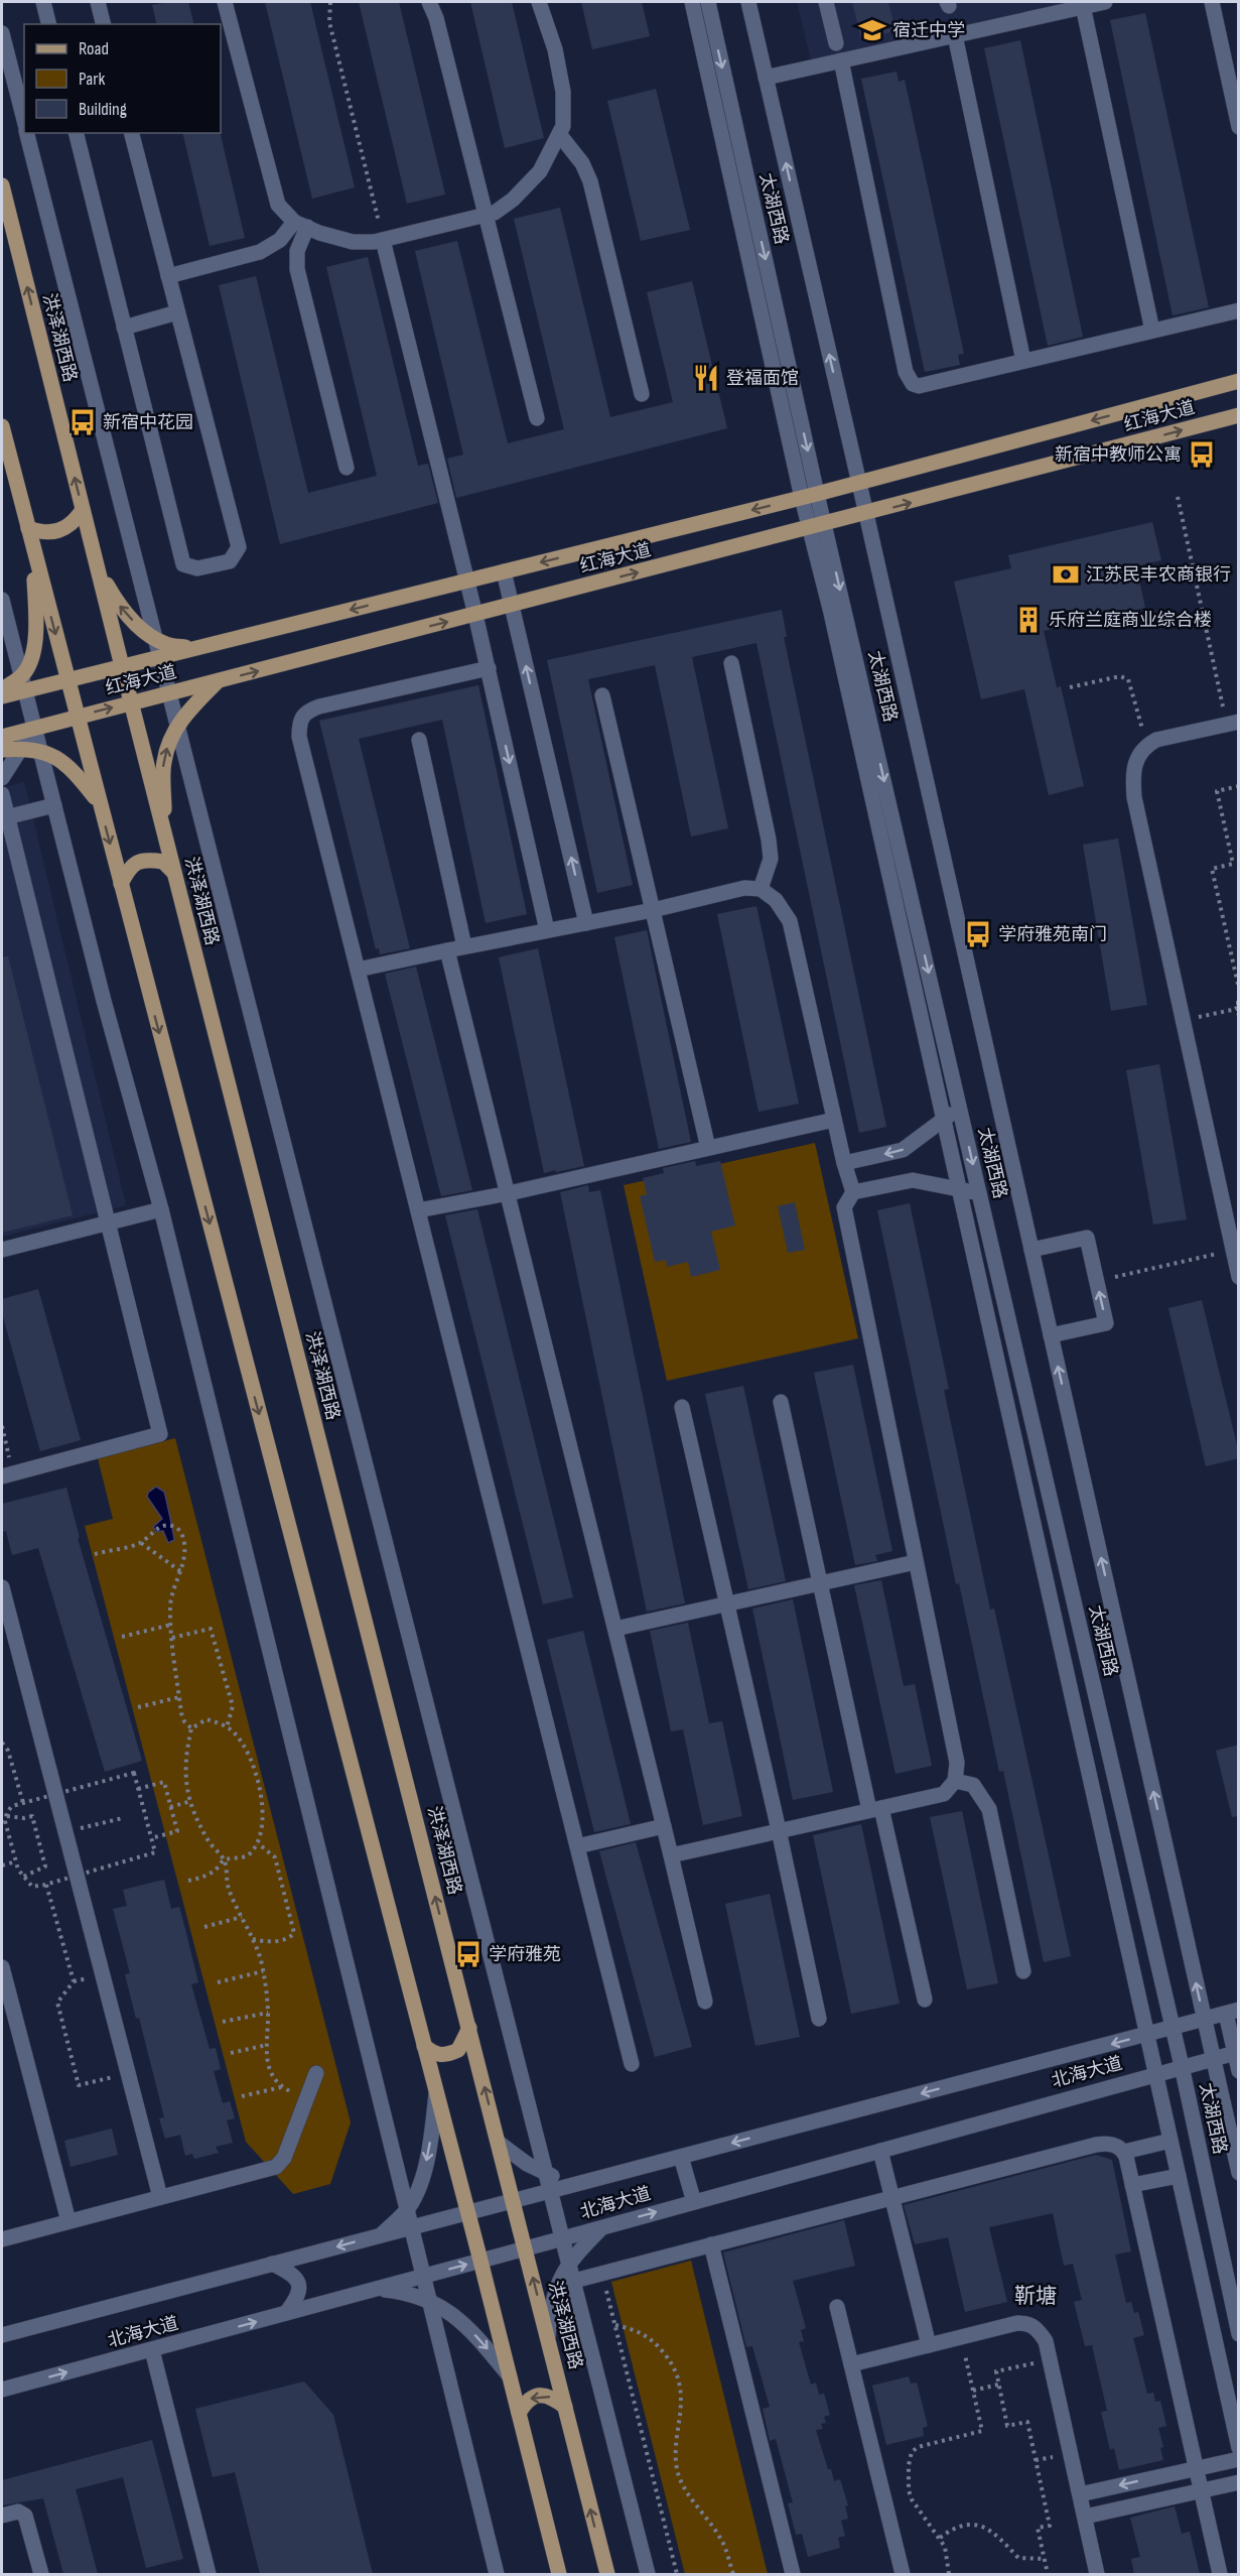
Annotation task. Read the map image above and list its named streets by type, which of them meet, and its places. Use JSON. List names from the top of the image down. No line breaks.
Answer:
{"streets":{"main road":["洪泽湖西路","红海大道"],"street":["太湖西路","北海大道"]},"crossings":[["太湖西路","红海大道"],["太湖西路","北海大道"],["洪泽湖西路","红海大道"],["洪泽湖西路","北海大道"]],"districts":["靳塘"],"places":{"school or university":["宿迁中学"],"restaurant":["登福面馆"],"bus stop":["新宿中花园","新宿中教师公寓","学府雅苑南门","学府雅苑"],"bank":["江苏民丰农商银行"],"building":["乐府兰庭商业综合楼"]},"legend":["Road","Park","Building"]}
